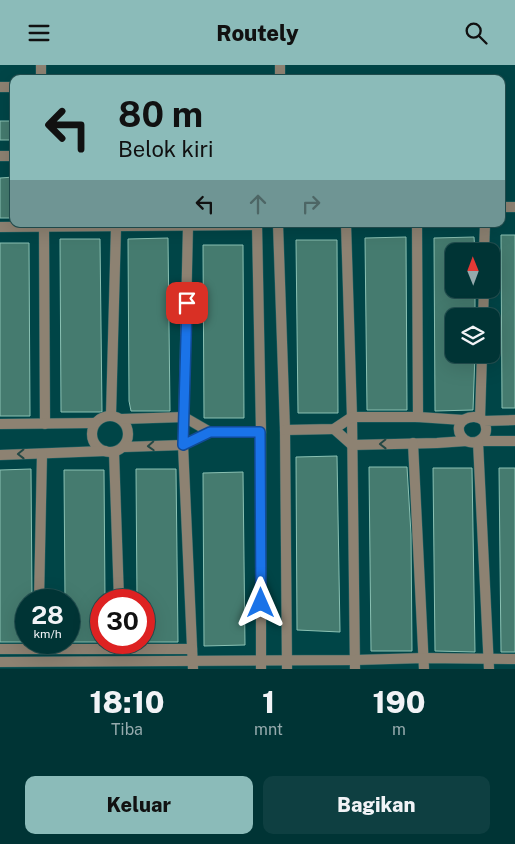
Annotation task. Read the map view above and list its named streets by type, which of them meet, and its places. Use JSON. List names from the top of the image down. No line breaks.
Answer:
{"north":"top","page":{"header":"Routely","turn":["80 m","Belok kiri"],"speed":"28 km/h","limit":"30","eta":["18:10","Tiba","1","mnt","190","m"],"buttons":["Keluar","Bagikan"]}}
